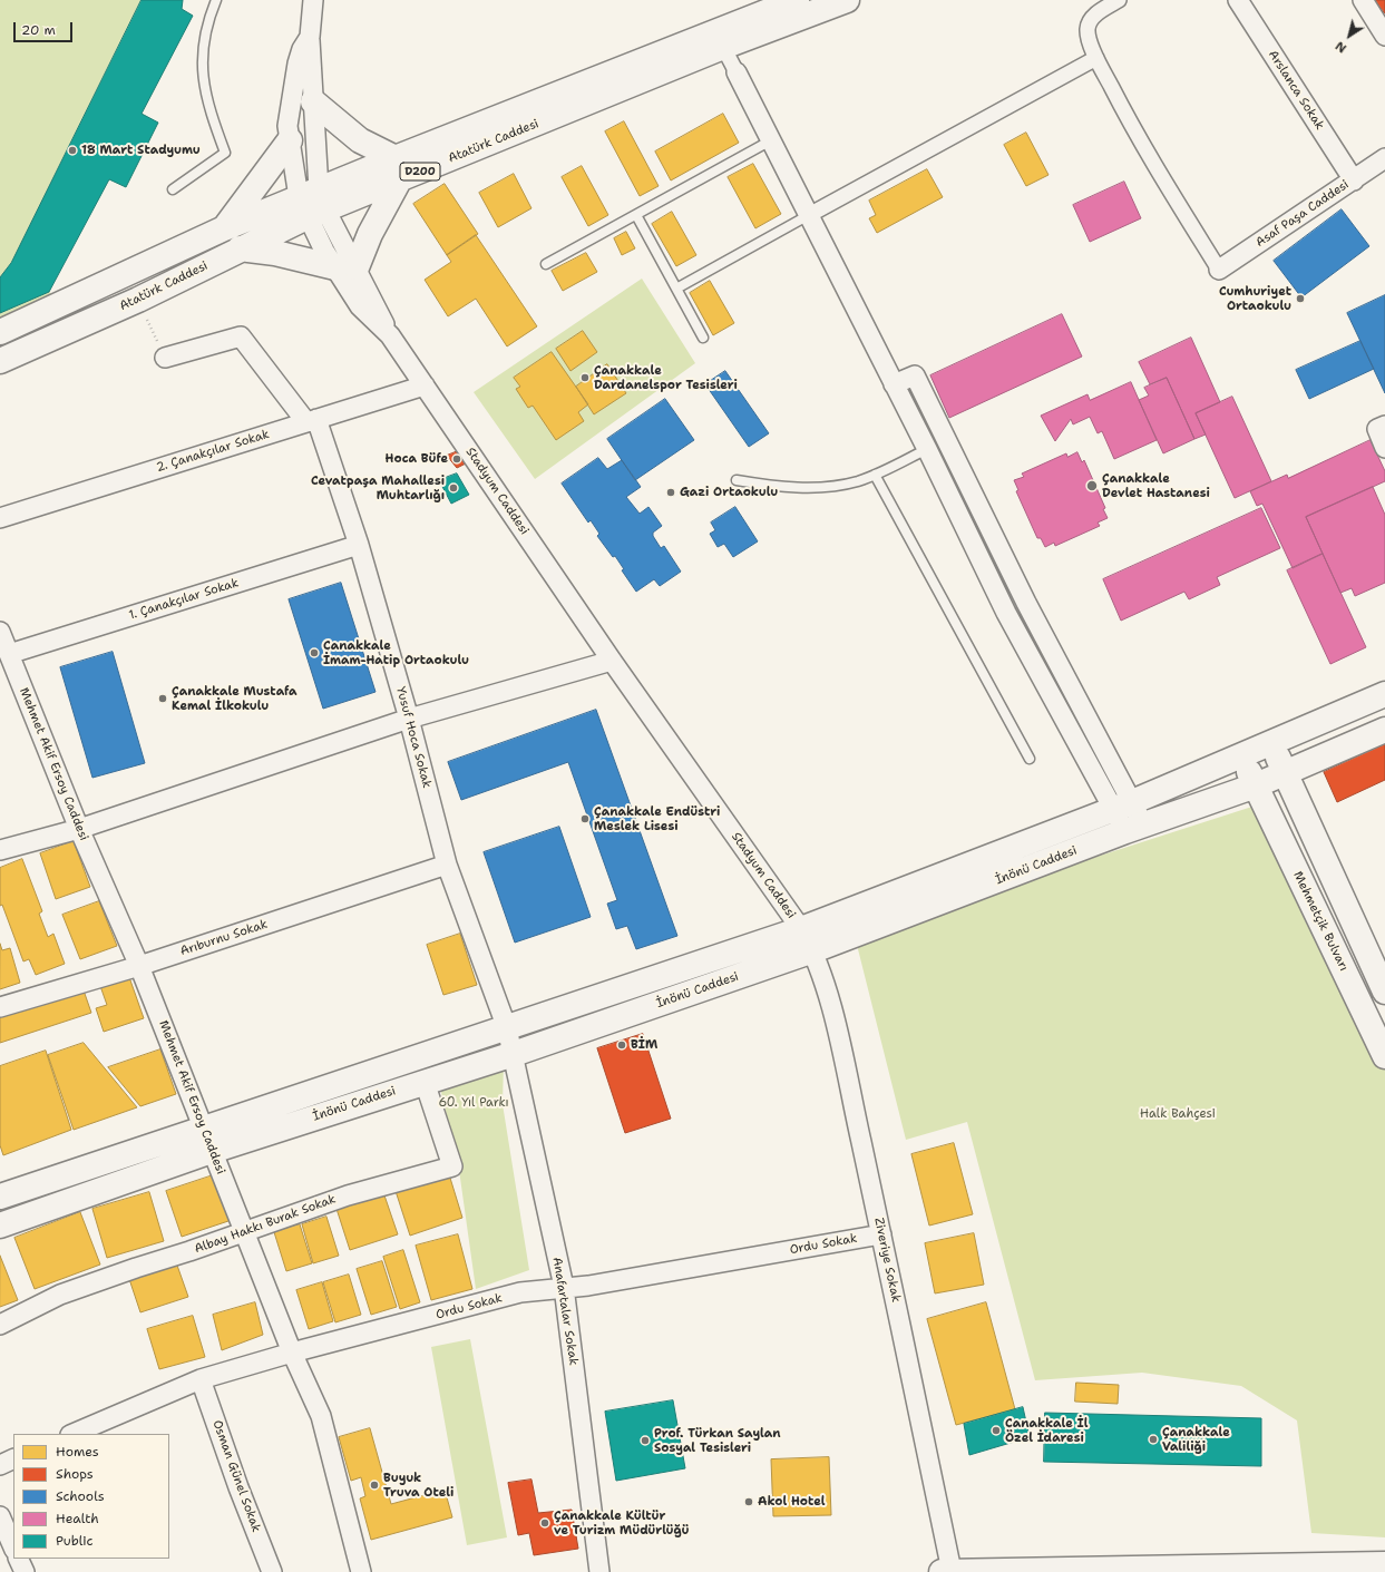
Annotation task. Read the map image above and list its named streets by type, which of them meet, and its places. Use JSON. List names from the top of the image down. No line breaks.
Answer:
{"streets":{"main road":["Atatürk Caddesi","D200","İnönü Caddesi","Mehmetçik Bulvarı"],"street":["Arslanca Sokak","Asaf Paşa Caddesi","2. Çanakçılar Sokak","Stadyum Caddesi","1. Çanakçılar Sokak","Yusuf Hoca Sokak","Mehmet Akif Ersoy Caddesi","Arıburnu Sokak","Albay Hakkı Burak Sokak","Ordu Sokak","Ziveriye Sokak","Anafartalar Sokak","Osman Günel Sokak"]},"crossings":[["Arslanca Sokak","Asaf Paşa Caddesi"],["Atatürk Caddesi","Stadyum Caddesi"],["2. Çanakçılar Sokak","Stadyum Caddesi"],["2. Çanakçılar Sokak","Yusuf Hoca Sokak"],["Stadyum Caddesi","İnönü Caddesi"],["Stadyum Caddesi","Ziveriye Sokak"],["1. Çanakçılar Sokak","Yusuf Hoca Sokak"],["1. Çanakçılar Sokak","Mehmet Akif Ersoy Caddesi"],["Yusuf Hoca Sokak","İnönü Caddesi"],["Yusuf Hoca Sokak","Arıburnu Sokak"],["Yusuf Hoca Sokak","Anafartalar Sokak"],["Mehmet Akif Ersoy Caddesi","İnönü Caddesi"],["Mehmet Akif Ersoy Caddesi","Arıburnu Sokak"],["Mehmet Akif Ersoy Caddesi","Albay Hakkı Burak Sokak"],["Mehmet Akif Ersoy Caddesi","Ordu Sokak"],["İnönü Caddesi","Mehmetçik Bulvarı"],["İnönü Caddesi","Albay Hakkı Burak Sokak"],["İnönü Caddesi","Ziveriye Sokak"],["İnönü Caddesi","Anafartalar Sokak"],["Ordu Sokak","Ziveriye Sokak"],["Ordu Sokak","Anafartalar Sokak"],["Ordu Sokak","Osman Günel Sokak"]],"parks":["60. Yıl Parkı","Halk Bahçesi"],"places":["18 Mart Stadyumu","Cumhuriyet Ortaokulu","Çanakkale Dardanelspor Tesisleri","Hoca Büfe","Çanakkale Devlet Hastanesi","Cevatpaşa Mahallesi Muhtarlığı","Gazi Ortaokulu","Çanakkale İmam-Hatip Ortaokulu","Çanakkale Mustafa Kemal İlkokulu","Çanakkale Endüstri Meslek Lisesi","BİM","Çanakkale İl Özel İdaresi","Çanakkale Valiliği","Prof. Türkan Saylan Sosyal Tesisleri","Buyuk Truva Oteli","Akol Hotel","Çanakkale Kültür ve Turizm Müdürlüğü"],"legend":["Homes","Shops","Schools","Health","Public"],"scale_bar":"20 m","north":"bottom left"}
